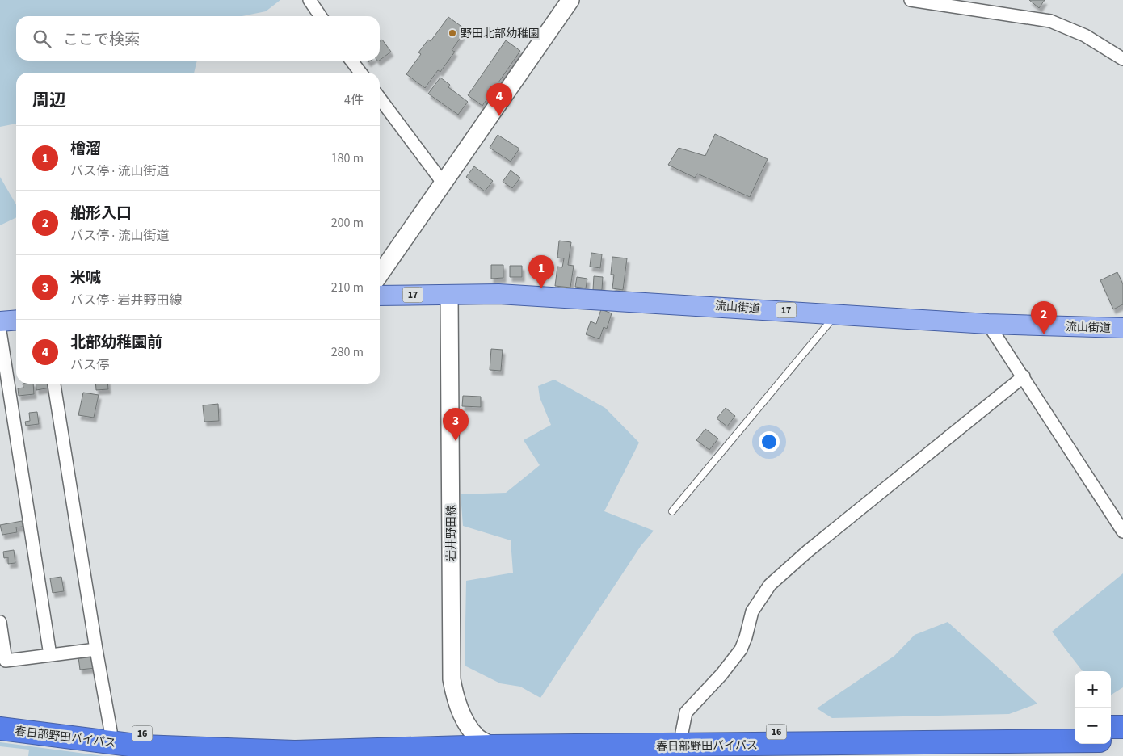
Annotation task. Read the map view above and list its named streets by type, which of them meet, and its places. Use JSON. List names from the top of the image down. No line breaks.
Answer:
{"streets":{"highway":["16","春日部野田バイパス"],"main road":["17","流山街道","岩井野田線"]},"crossings":[["流山街道","岩井野田線"],["岩井野田線","春日部野田バイパス"]],"places":["野田北部幼稚園"],"page":{"search":"ここで検索","heading":["周辺","4件"],"pins":["4","1","2","3"],"list":[{"mark":"1","name":"檜溜","note":"バス停 · 流山街道","value":"180 m"},{"mark":"2","name":"船形入口","note":"バス停 · 流山街道","value":"200 m"},{"mark":"3","name":"米喊","note":"バス停 · 岩井野田線","value":"210 m"},{"mark":"4","name":"北部幼稚園前","note":"バス停","value":"280 m"}],"map_buttons":["+","−"]}}
